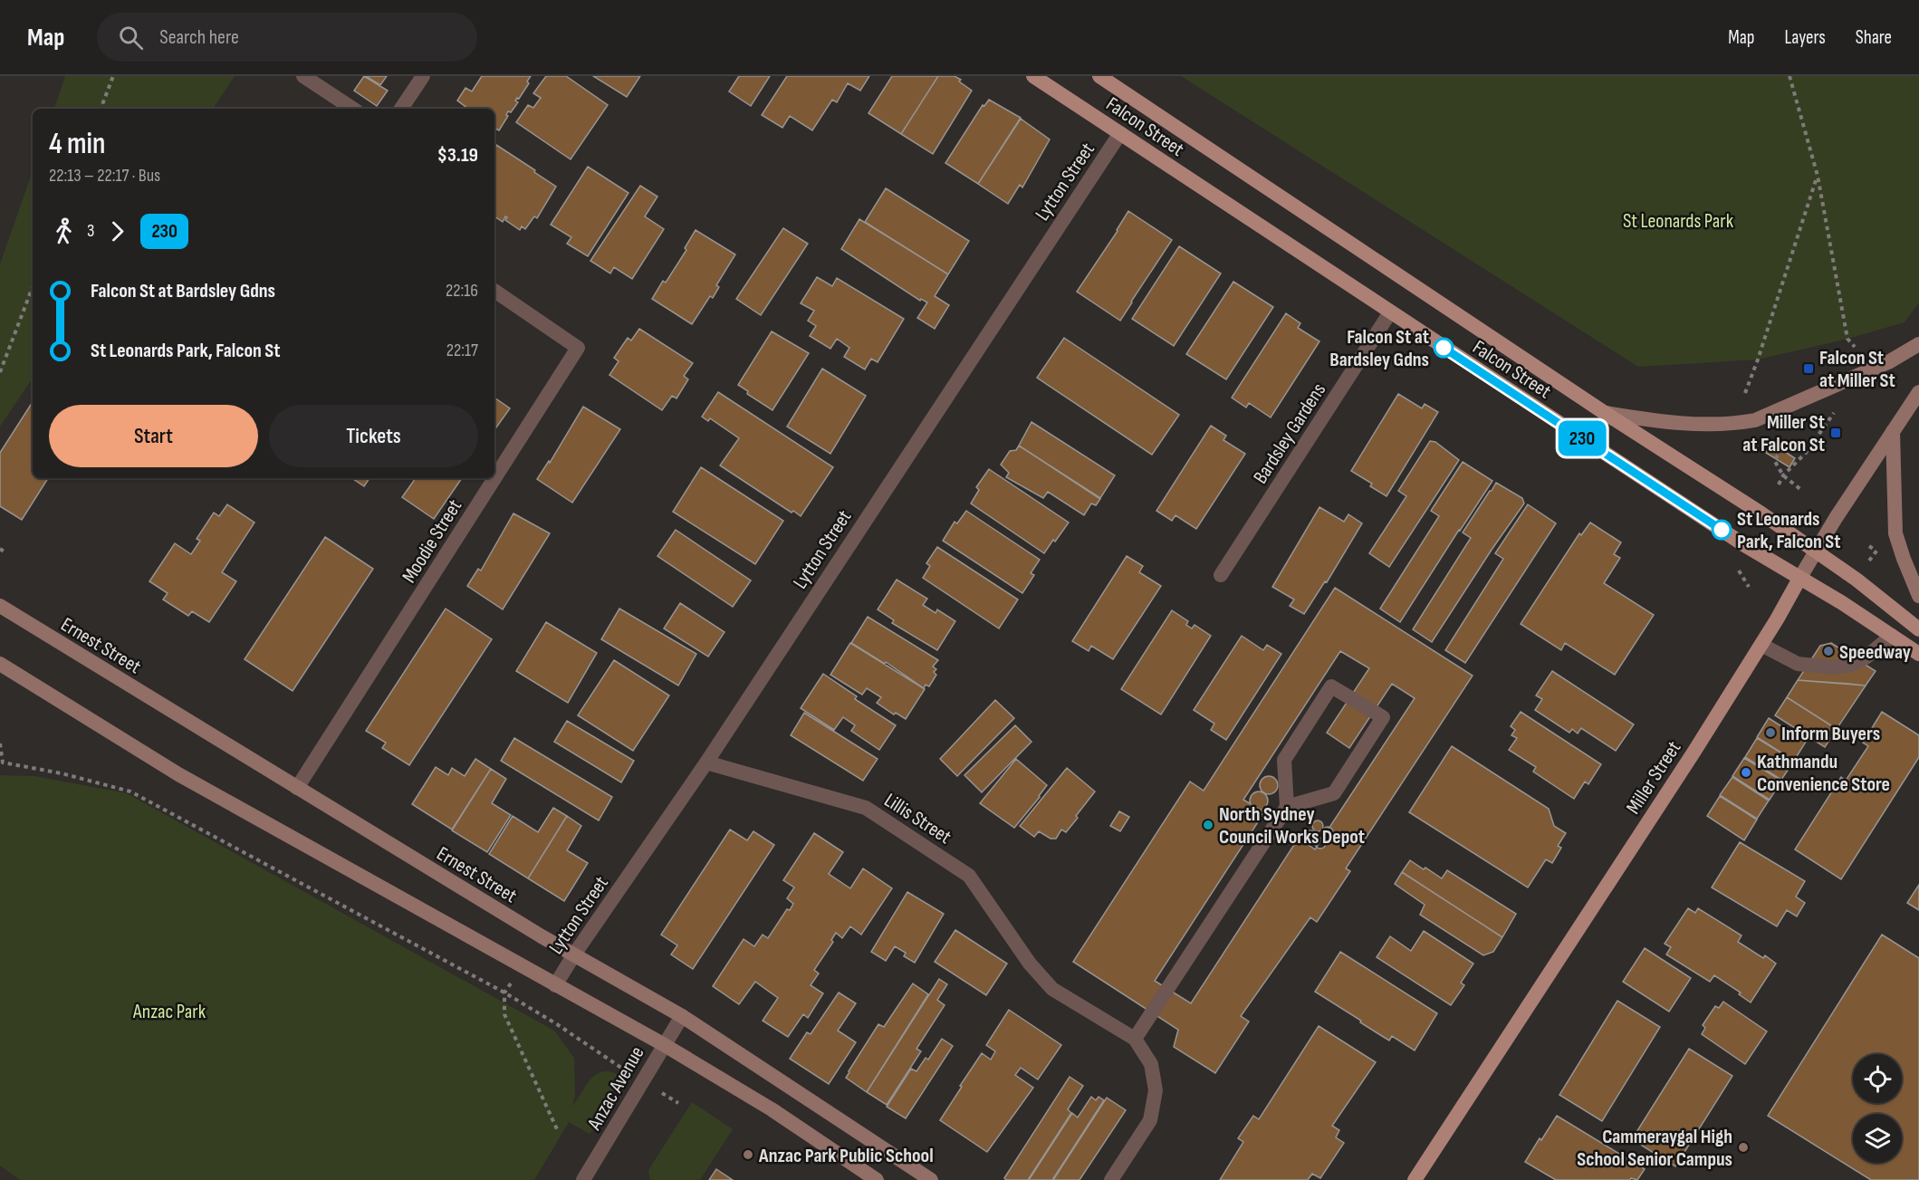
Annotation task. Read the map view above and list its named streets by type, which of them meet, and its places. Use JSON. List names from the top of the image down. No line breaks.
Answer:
{"streets":{"main road":["Falcon Street","Ernest Street","Miller Street"],"street":["Lytton Street","Bardsley Gardens","Moodie Street","Lillis Street","Anzac Avenue"]},"crossings":[["Falcon Street","Lytton Street"],["Falcon Street","Bardsley Gardens"],["Falcon Street","Miller Street"],["Lytton Street","Ernest Street"],["Lytton Street","Lillis Street"],["Moodie Street","Ernest Street"],["Ernest Street","Anzac Avenue"]],"parks":["St Leonards Park","Anzac Park"],"places":{"other":["Falcon St at Bardsley Gdns","St Leonards Park, Falcon St","Speedway","Inform Buyers","Kathmandu Convenience Store","North Sydney Council Works Depot","Cammeraygal High School Senior Campus","Anzac Park Public School"],"transit":["Falcon St at Miller St","Miller St at Falcon St"]},"lines":["bus line 230"],"page":{"header":"Map","search":"Search here","nav":["Map","Layers","Share"],"on_map":"230","heading":["4 min","22:13 – 22:17 · Bus","$3.19"],"legs":["3","230"],"list":[{"name":"Falcon St at Bardsley Gdns","value":"22:16"},{"name":"St Leonards Park, Falcon St","value":"22:17"}],"buttons":["Start","Tickets"]}}
